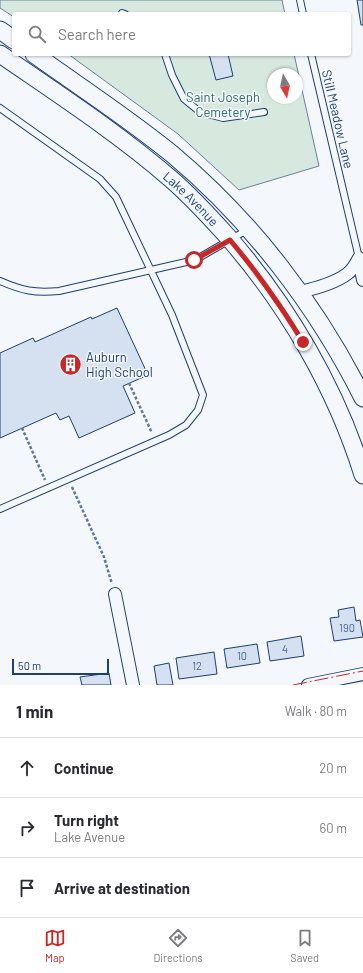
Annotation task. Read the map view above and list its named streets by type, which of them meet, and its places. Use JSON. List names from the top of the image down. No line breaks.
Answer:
{"streets":{"main road":["Lake Avenue"],"lane":["Still Meadow Lane"]},"parks":["Saint Joseph Cemetery"],"places":{"building":["Auburn High School"]},"house_numbers":["190","4","10","12"],"scale_bar":"50 m","north":"bottom","page":{"search":"Search here","scale":"50 m","heading":["1 min","Walk · 80 m"],"list":[["Continue","20 m"],["Turn right","Lake Avenue","60 m"],"Arrive at destination"],"nav":["Map","Directions","Saved"]}}
